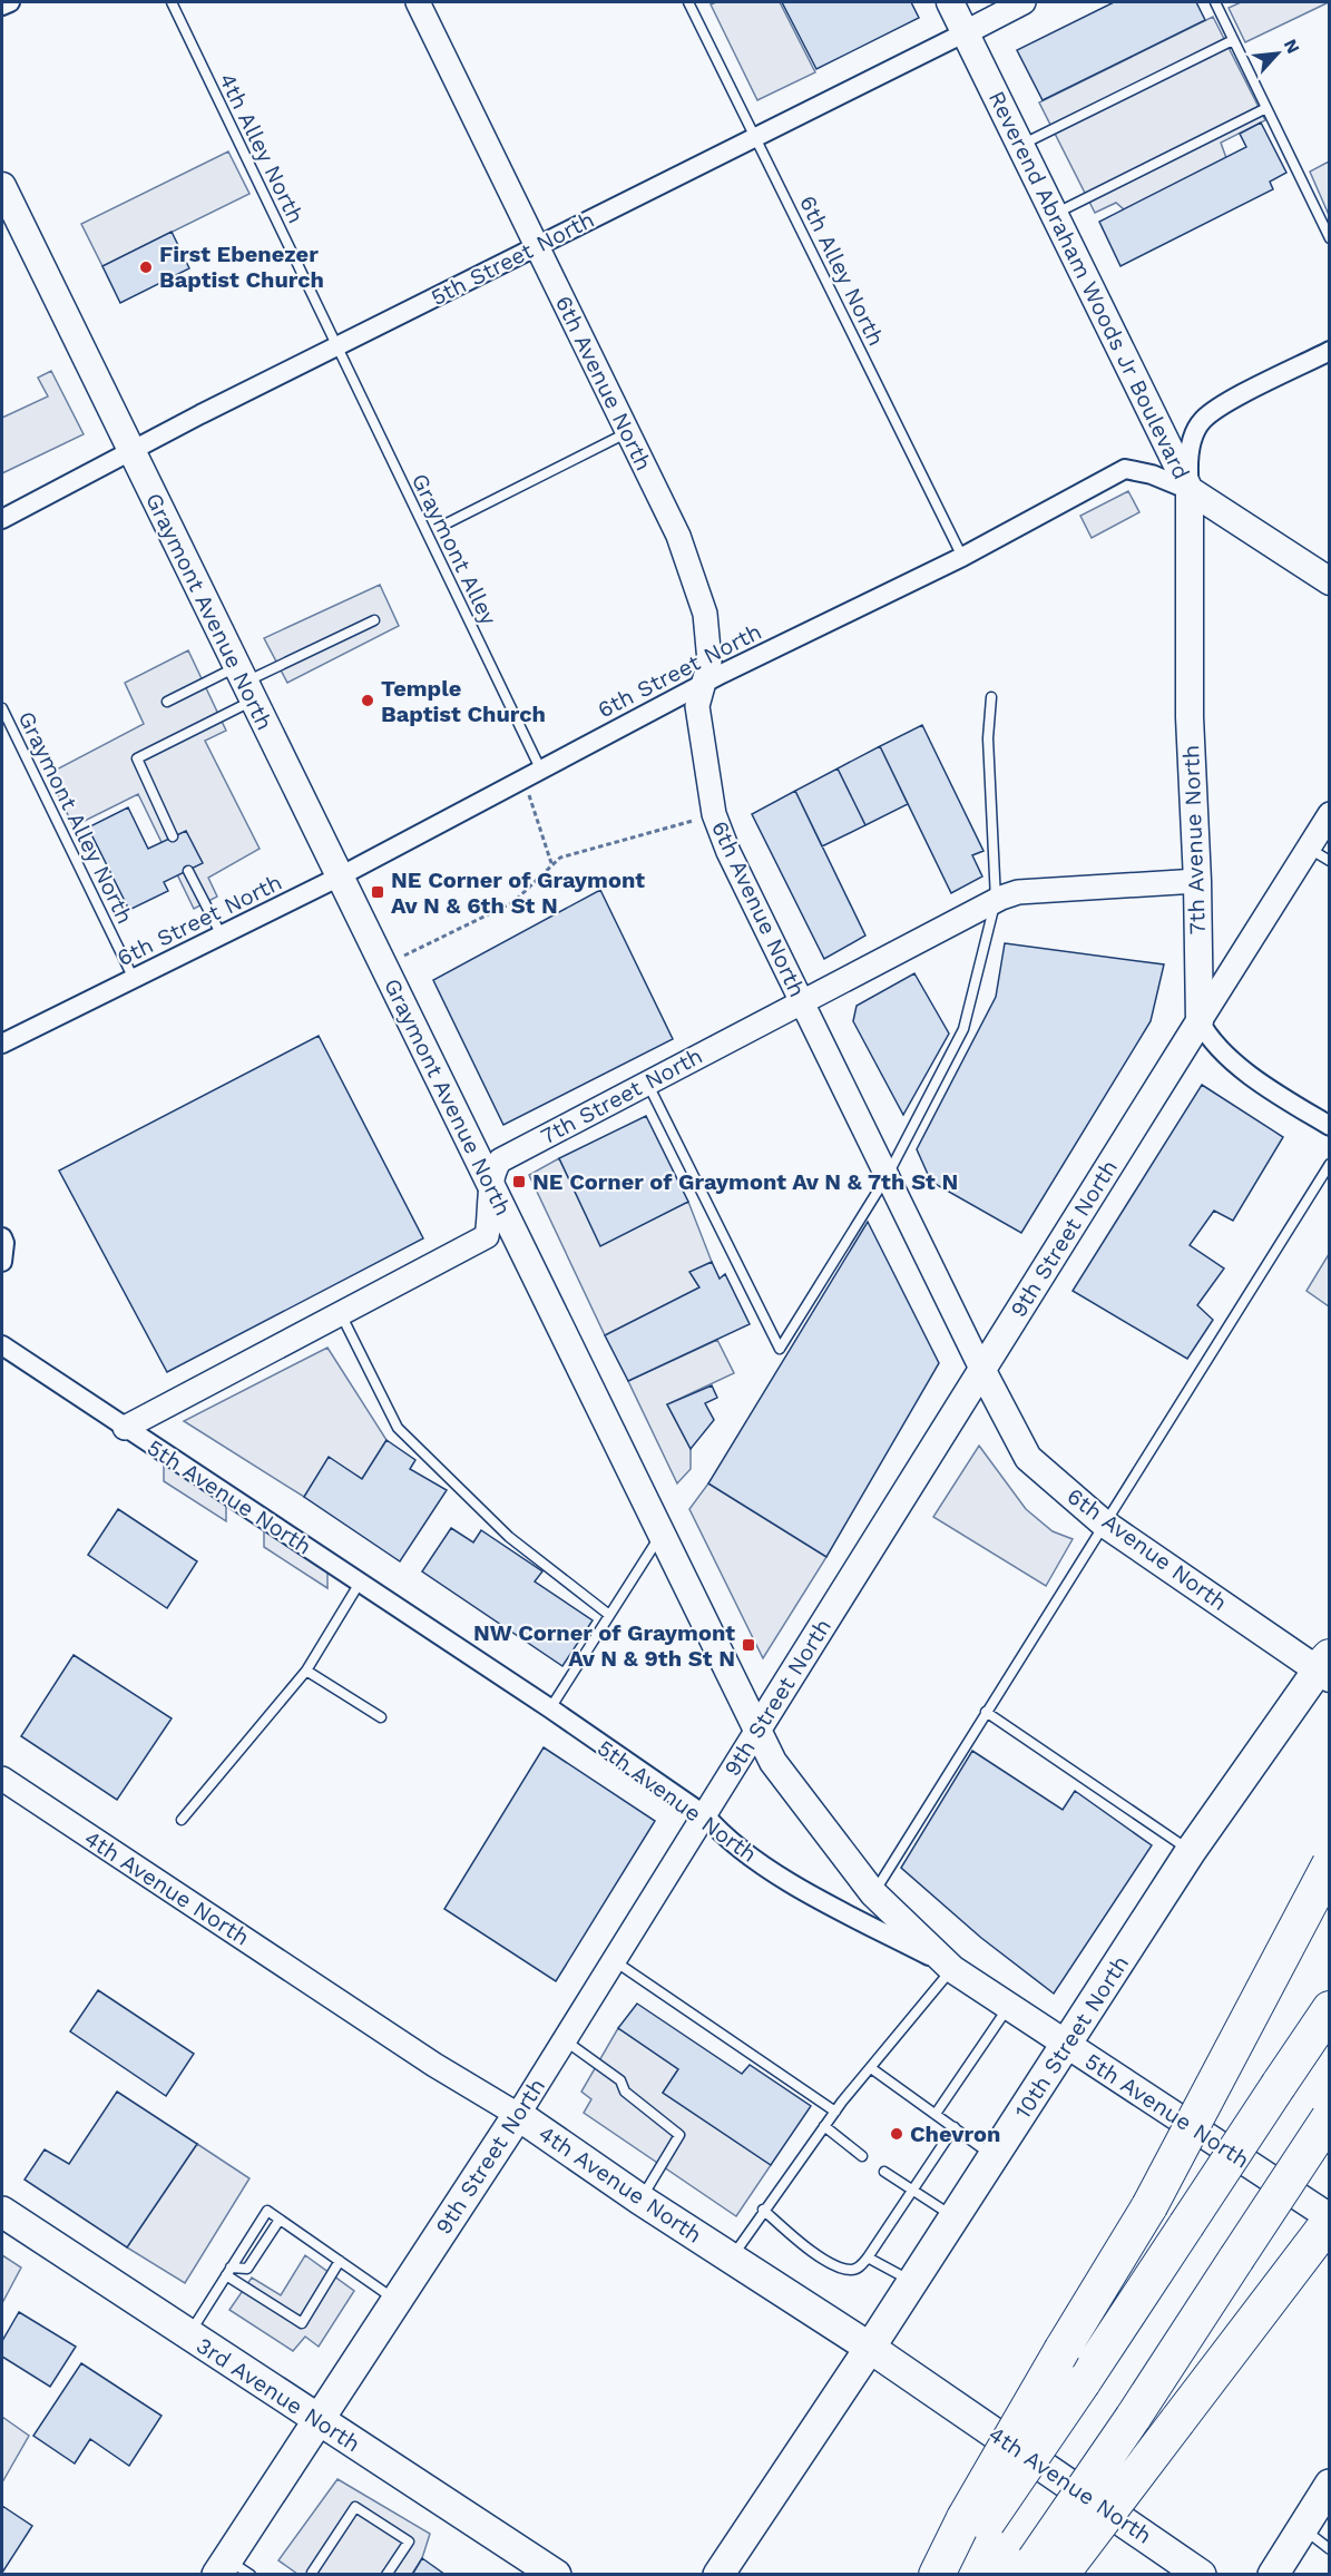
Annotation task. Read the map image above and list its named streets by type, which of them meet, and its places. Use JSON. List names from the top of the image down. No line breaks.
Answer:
{"streets":{"main road":["Reverend Abraham Woods Jr Boulevard","6th Avenue North","Graymont Avenue North","7th Avenue North","9th Street North","5th Avenue North","4th Avenue North","10th Street North","3rd Avenue North"],"street":["5th Street North","6th Street North","7th Street North"],"lane":["4th Alley North","6th Alley North","Graymont Alley","Graymont Alley North"]},"crossings":[["4th Alley North","5th Street North"],["4th Alley North","Graymont Alley"],["5th Street North","6th Alley North"],["5th Street North","Reverend Abraham Woods Jr Boulevard"],["5th Street North","6th Avenue North"],["5th Street North","Graymont Alley"],["5th Street North","Graymont Avenue North"],["6th Alley North","6th Street North"],["Reverend Abraham Woods Jr Boulevard","6th Street North"],["Reverend Abraham Woods Jr Boulevard","7th Avenue North"],["6th Avenue North","6th Street North"],["6th Avenue North","7th Street North"],["6th Avenue North","9th Street North"],["6th Avenue North","10th Street North"],["Graymont Alley","6th Street North"],["Graymont Avenue North","6th Street North"],["Graymont Avenue North","7th Street North"],["Graymont Avenue North","9th Street North"],["Graymont Avenue North","5th Avenue North"],["6th Street North","Graymont Alley North"],["6th Street North","7th Avenue North"],["7th Avenue North","7th Street North"],["7th Avenue North","9th Street North"],["7th Street North","5th Avenue North"],["9th Street North","5th Avenue North"],["9th Street North","4th Avenue North"],["9th Street North","3rd Avenue North"],["5th Avenue North","10th Street North"],["4th Avenue North","10th Street North"]],"places":{"other":["First Ebenezer Baptist Church","Temple Baptist Church","Chevron"],"transit":["NE Corner of Graymont Av N & 6th St N","NE Corner of Graymont Av N & 7th St N","NW Corner of Graymont Av N & 9th St N"]},"north":"top right"}
